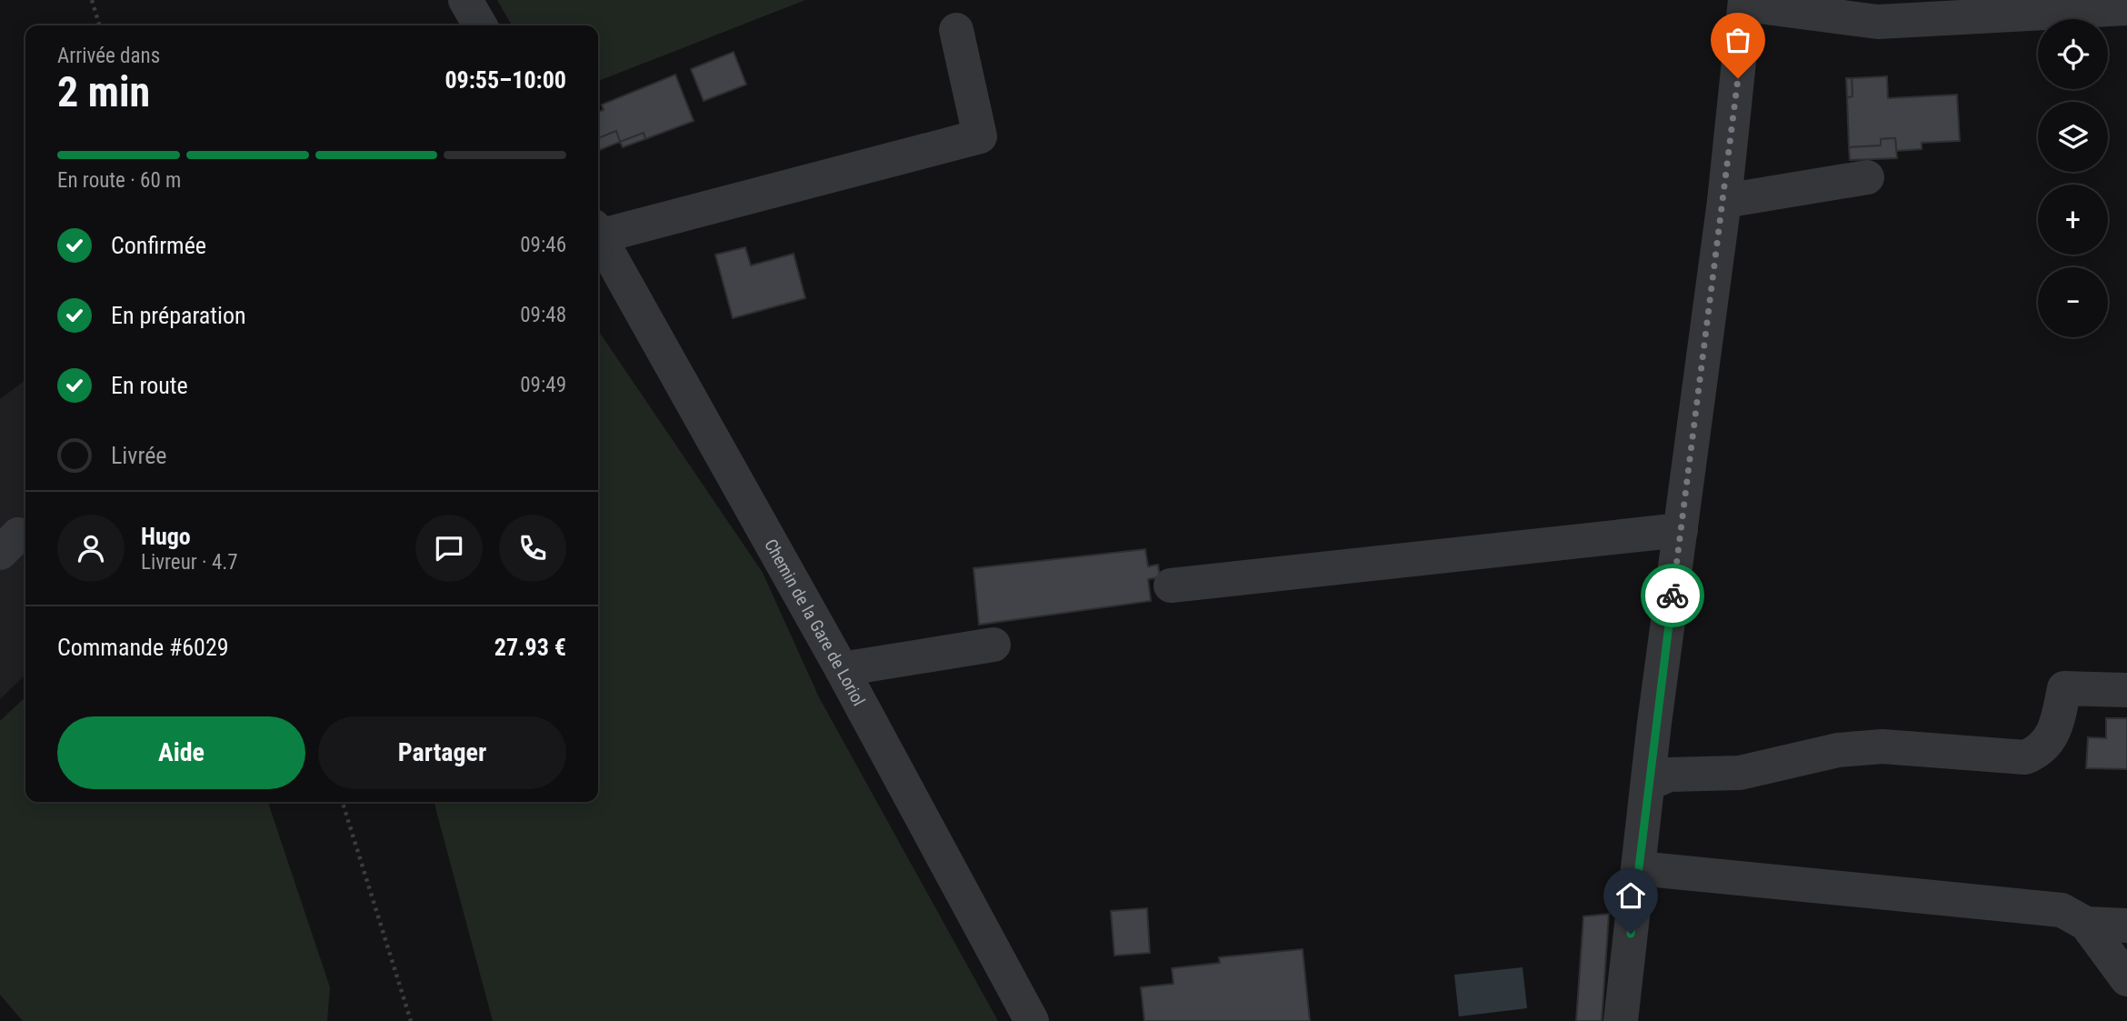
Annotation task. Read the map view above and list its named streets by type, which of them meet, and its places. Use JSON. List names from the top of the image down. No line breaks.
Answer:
{"streets":{"street":["Chemin de la Gare de Loriol"]},"page":{"map_buttons":["+","−"],"heading":["2 min","Arrivée dans","09:55–10:00"],"panel":["Hugo","Livreur · 4.7","Commande #6029","27.93 €"],"bar":"En route · 60 m","list":[["Confirmée","09:46"],["En préparation","09:48"],["En route","09:49"],"Livrée"],"buttons":["Aide","Partager"]}}
